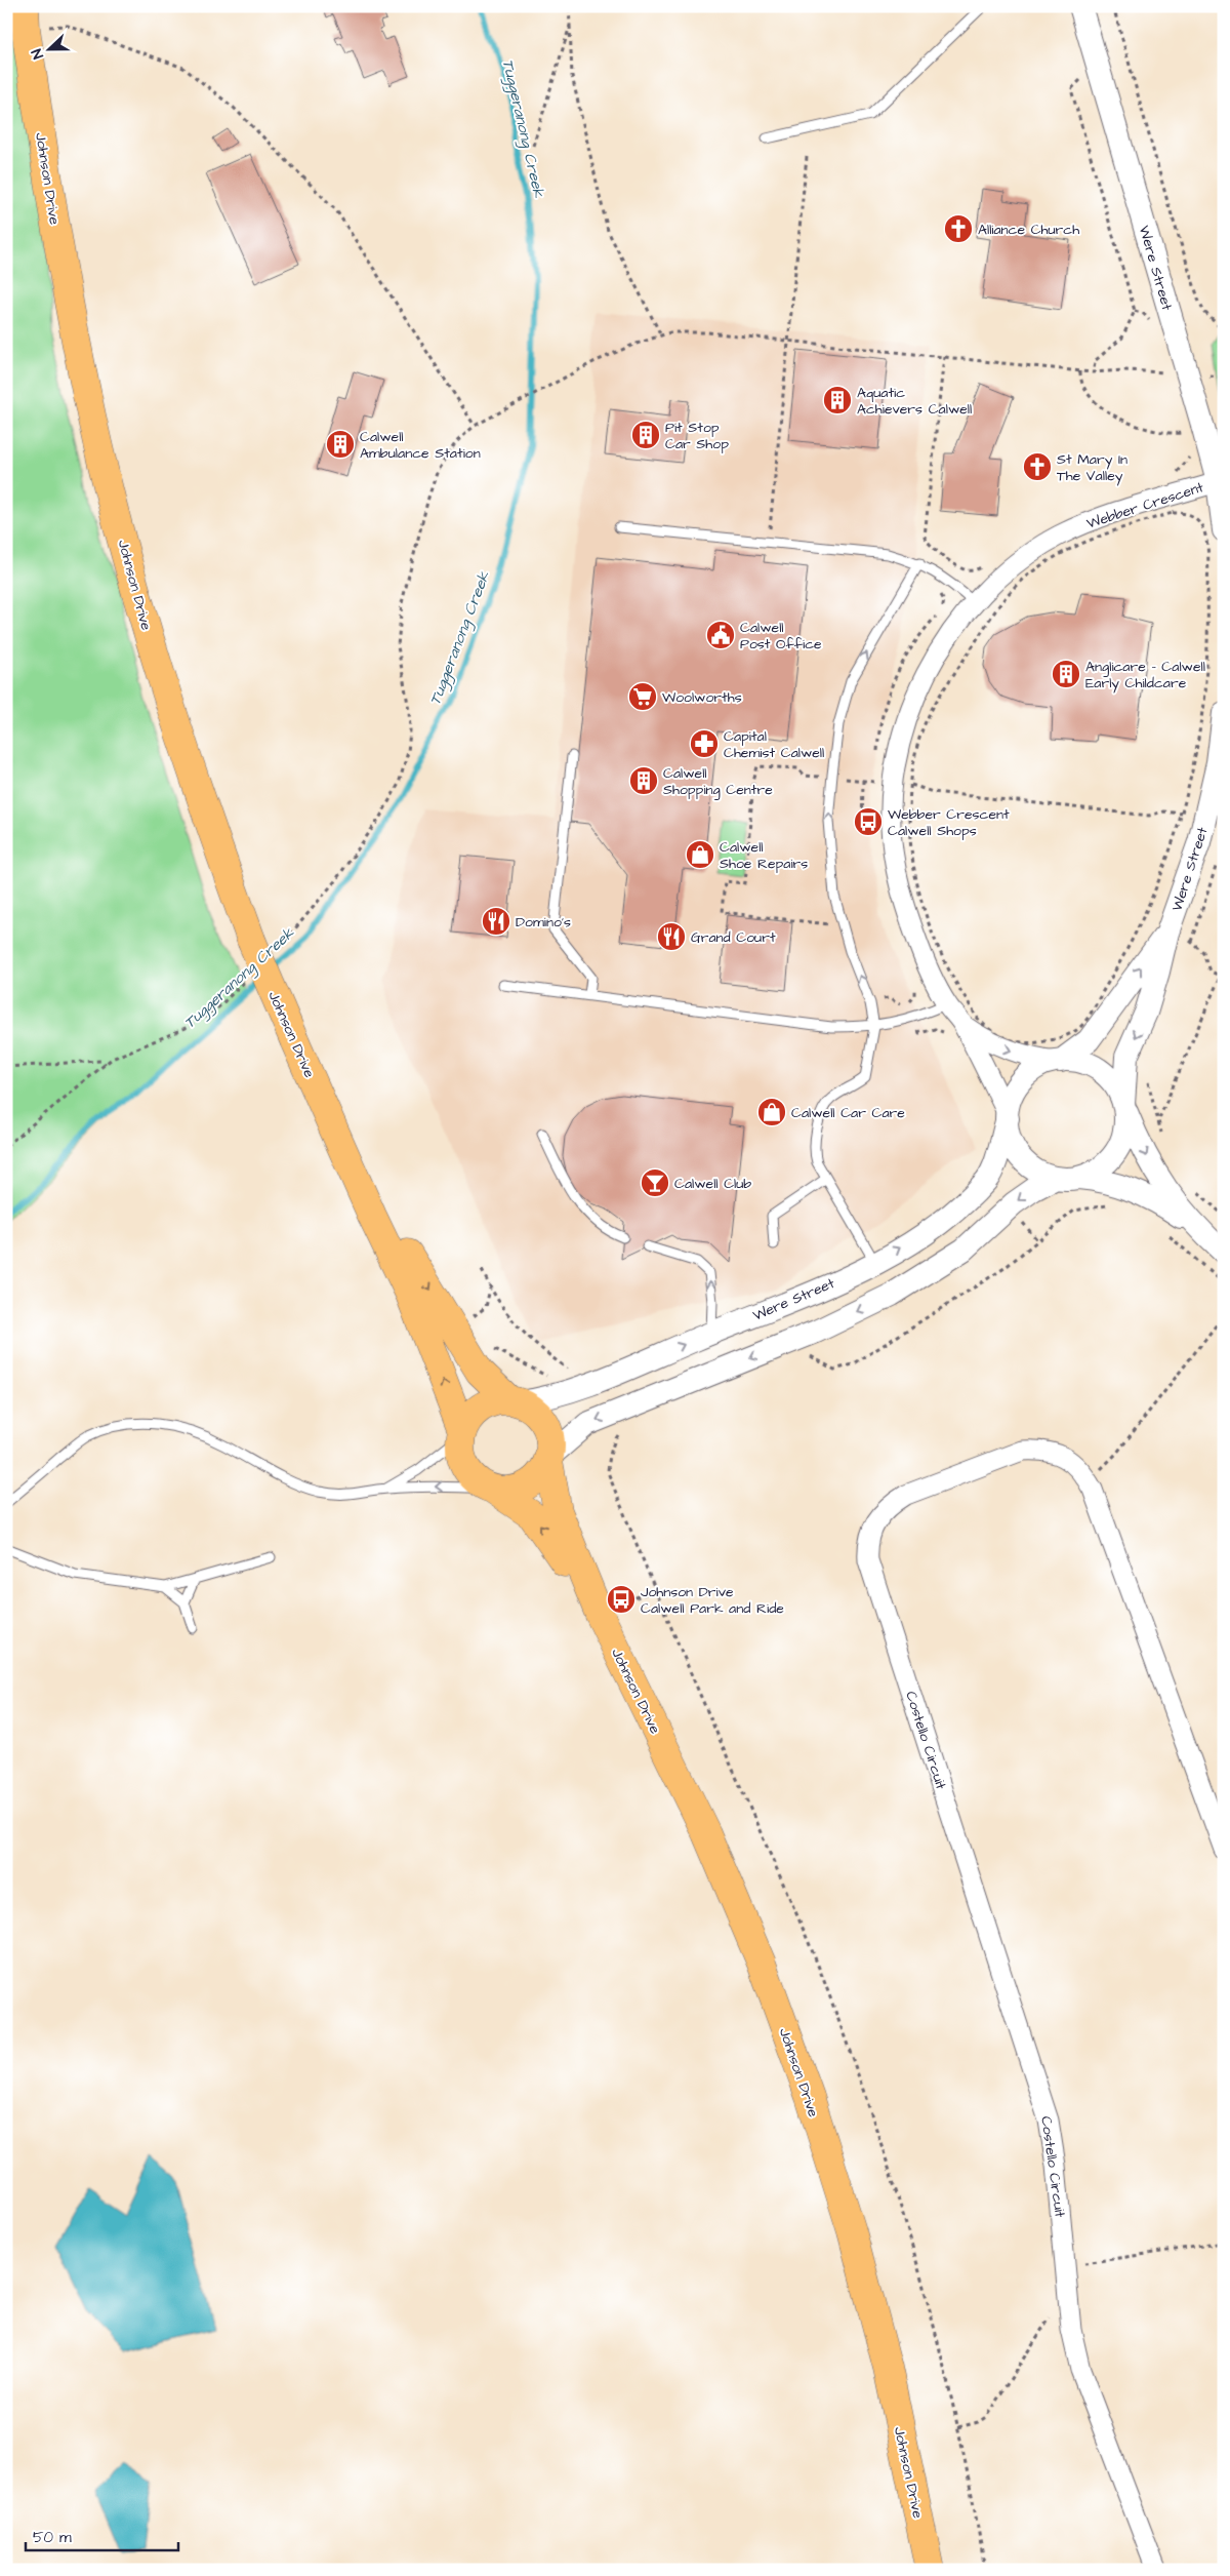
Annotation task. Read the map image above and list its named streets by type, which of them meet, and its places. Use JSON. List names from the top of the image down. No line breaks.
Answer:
{"streets":{"main road":["Johnson Drive"],"street":["Were Street","Webber Crescent","Costello Circuit"]},"crossings":[["Johnson Drive","Were Street"],["Were Street","Webber Crescent"]],"water":["Tuggeranong Creek"],"places":{"church":["Alliance Church","St Mary In The Valley"],"building":["Aquatic Achievers Calwell","Pit Stop Car Shop","Calwell Ambulance Station","Anglicare - Calwell Early Childcare","Calwell Shopping Centre"],"public building":["Calwell Post Office"],"supermarket":["Woolworths"],"pharmacy":["Capital Chemist Calwell"],"bus stop":["Webber Crescent Calwell Shops","Johnson Drive Calwell Park and Ride"],"shop":["Calwell Shoe Repairs","Calwell Car Care"],"restaurant":["Domino's","Grand Court"],"bar":["Calwell Club"]},"scale_bar":"50 m","north":"left"}
